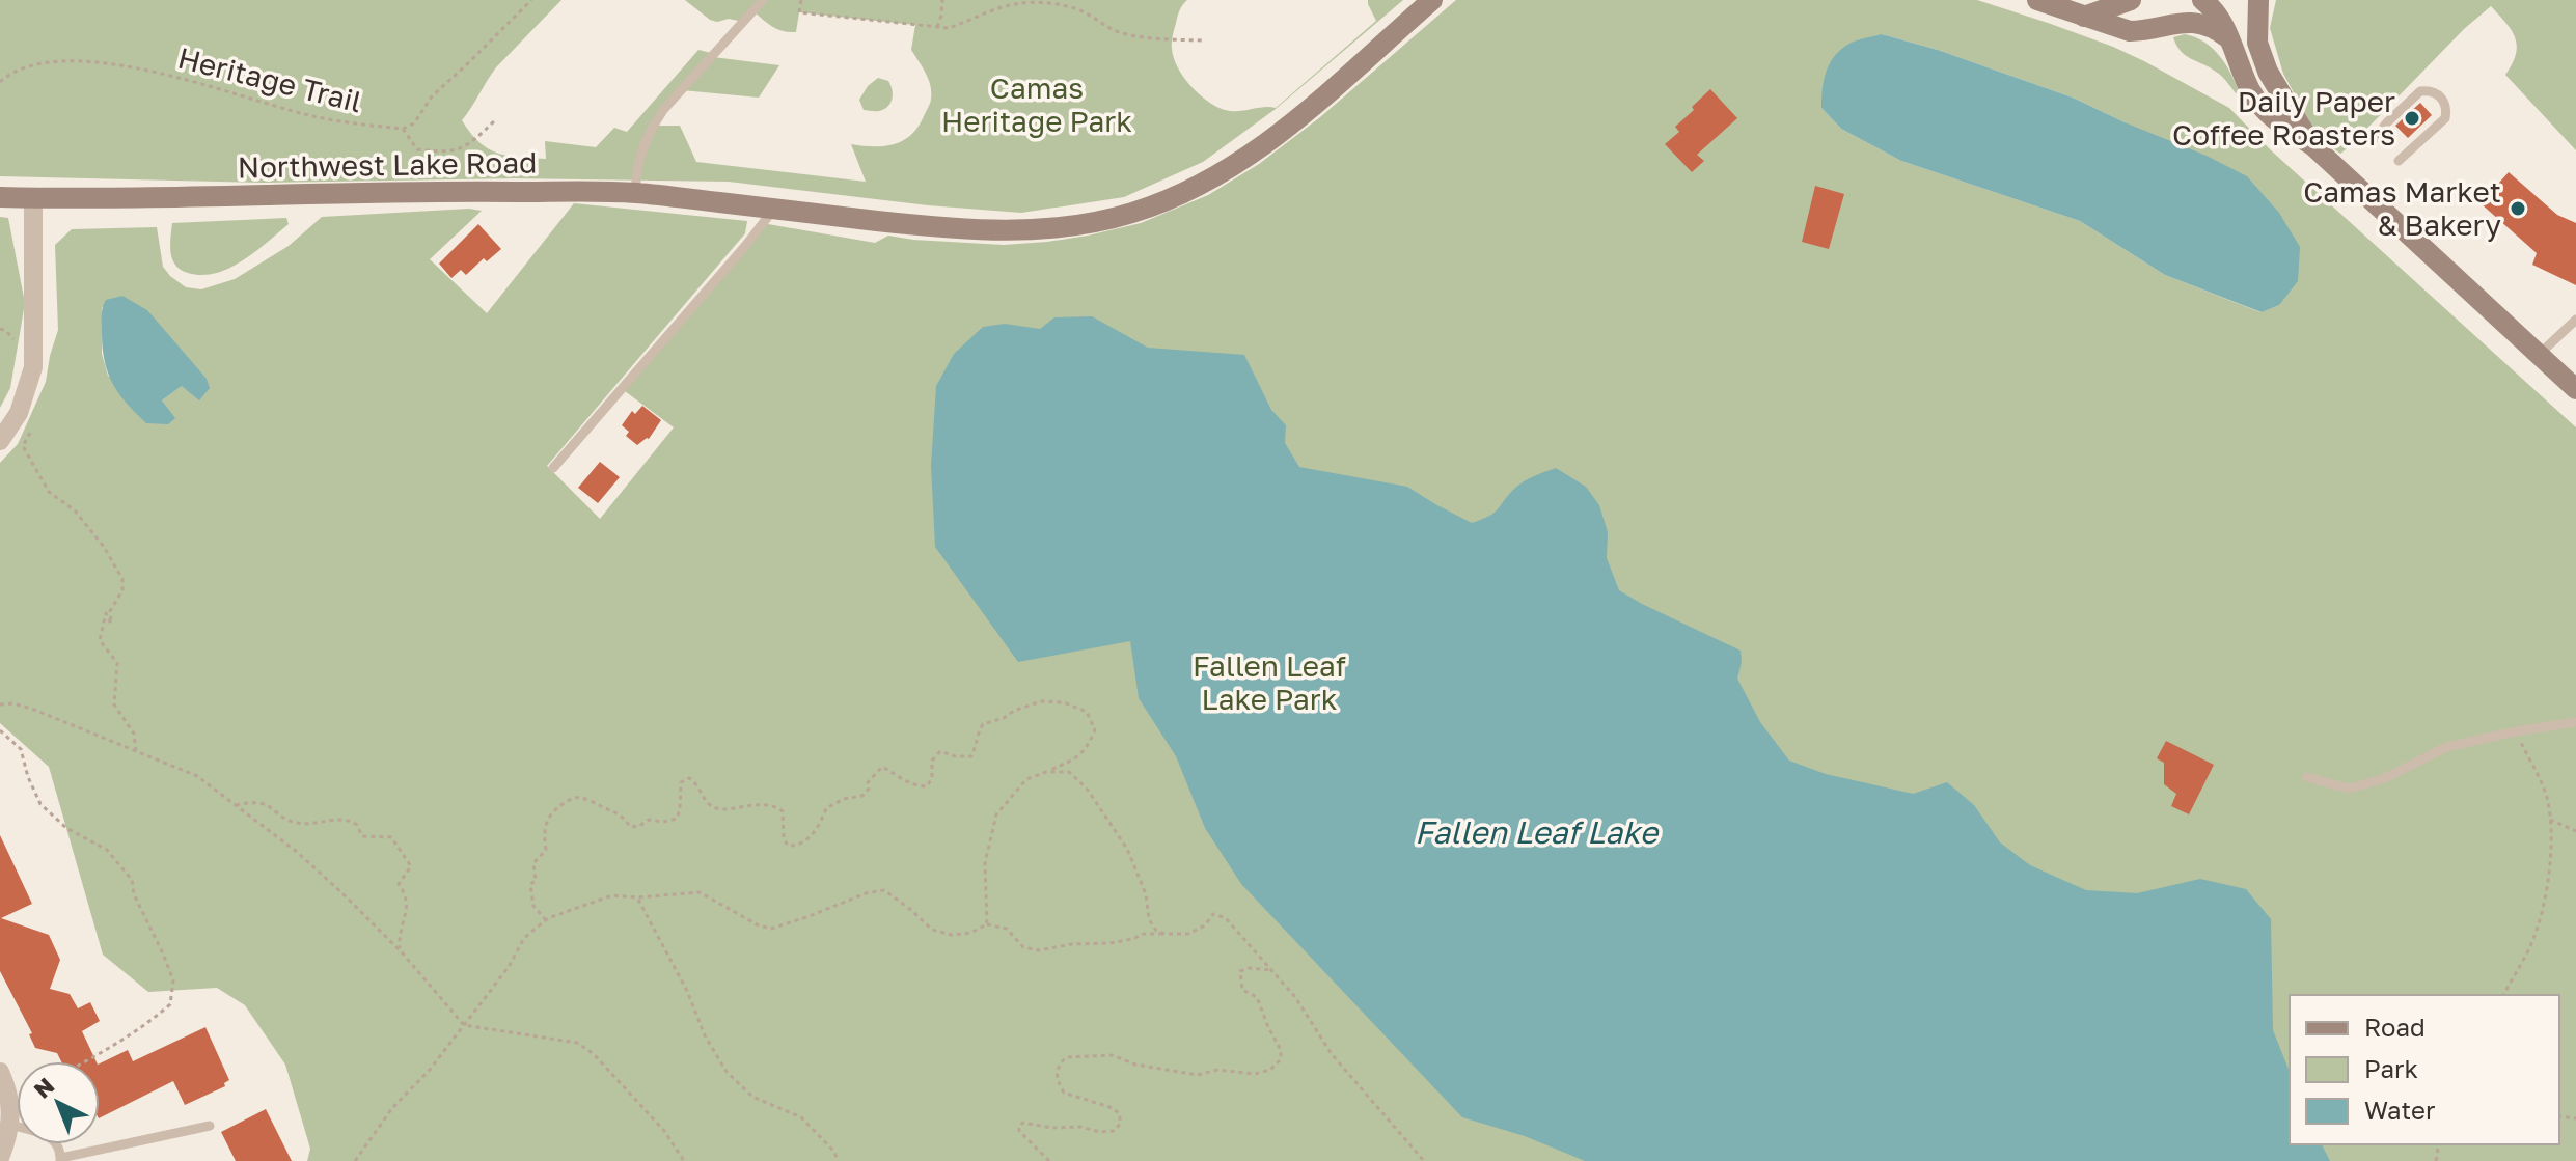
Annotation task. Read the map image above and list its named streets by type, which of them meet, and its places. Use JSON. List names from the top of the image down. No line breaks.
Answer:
{"streets":{"main road":["Northwest Lake Road"],"path":["Heritage Trail"]},"water":["Fallen Leaf Lake"],"parks":["Camas Heritage Park","Fallen Leaf Lake Park"],"places":["Daily Paper Coffee Roasters","Camas Market & Bakery"],"legend":["Road","Park","Water"],"north":"top left"}
